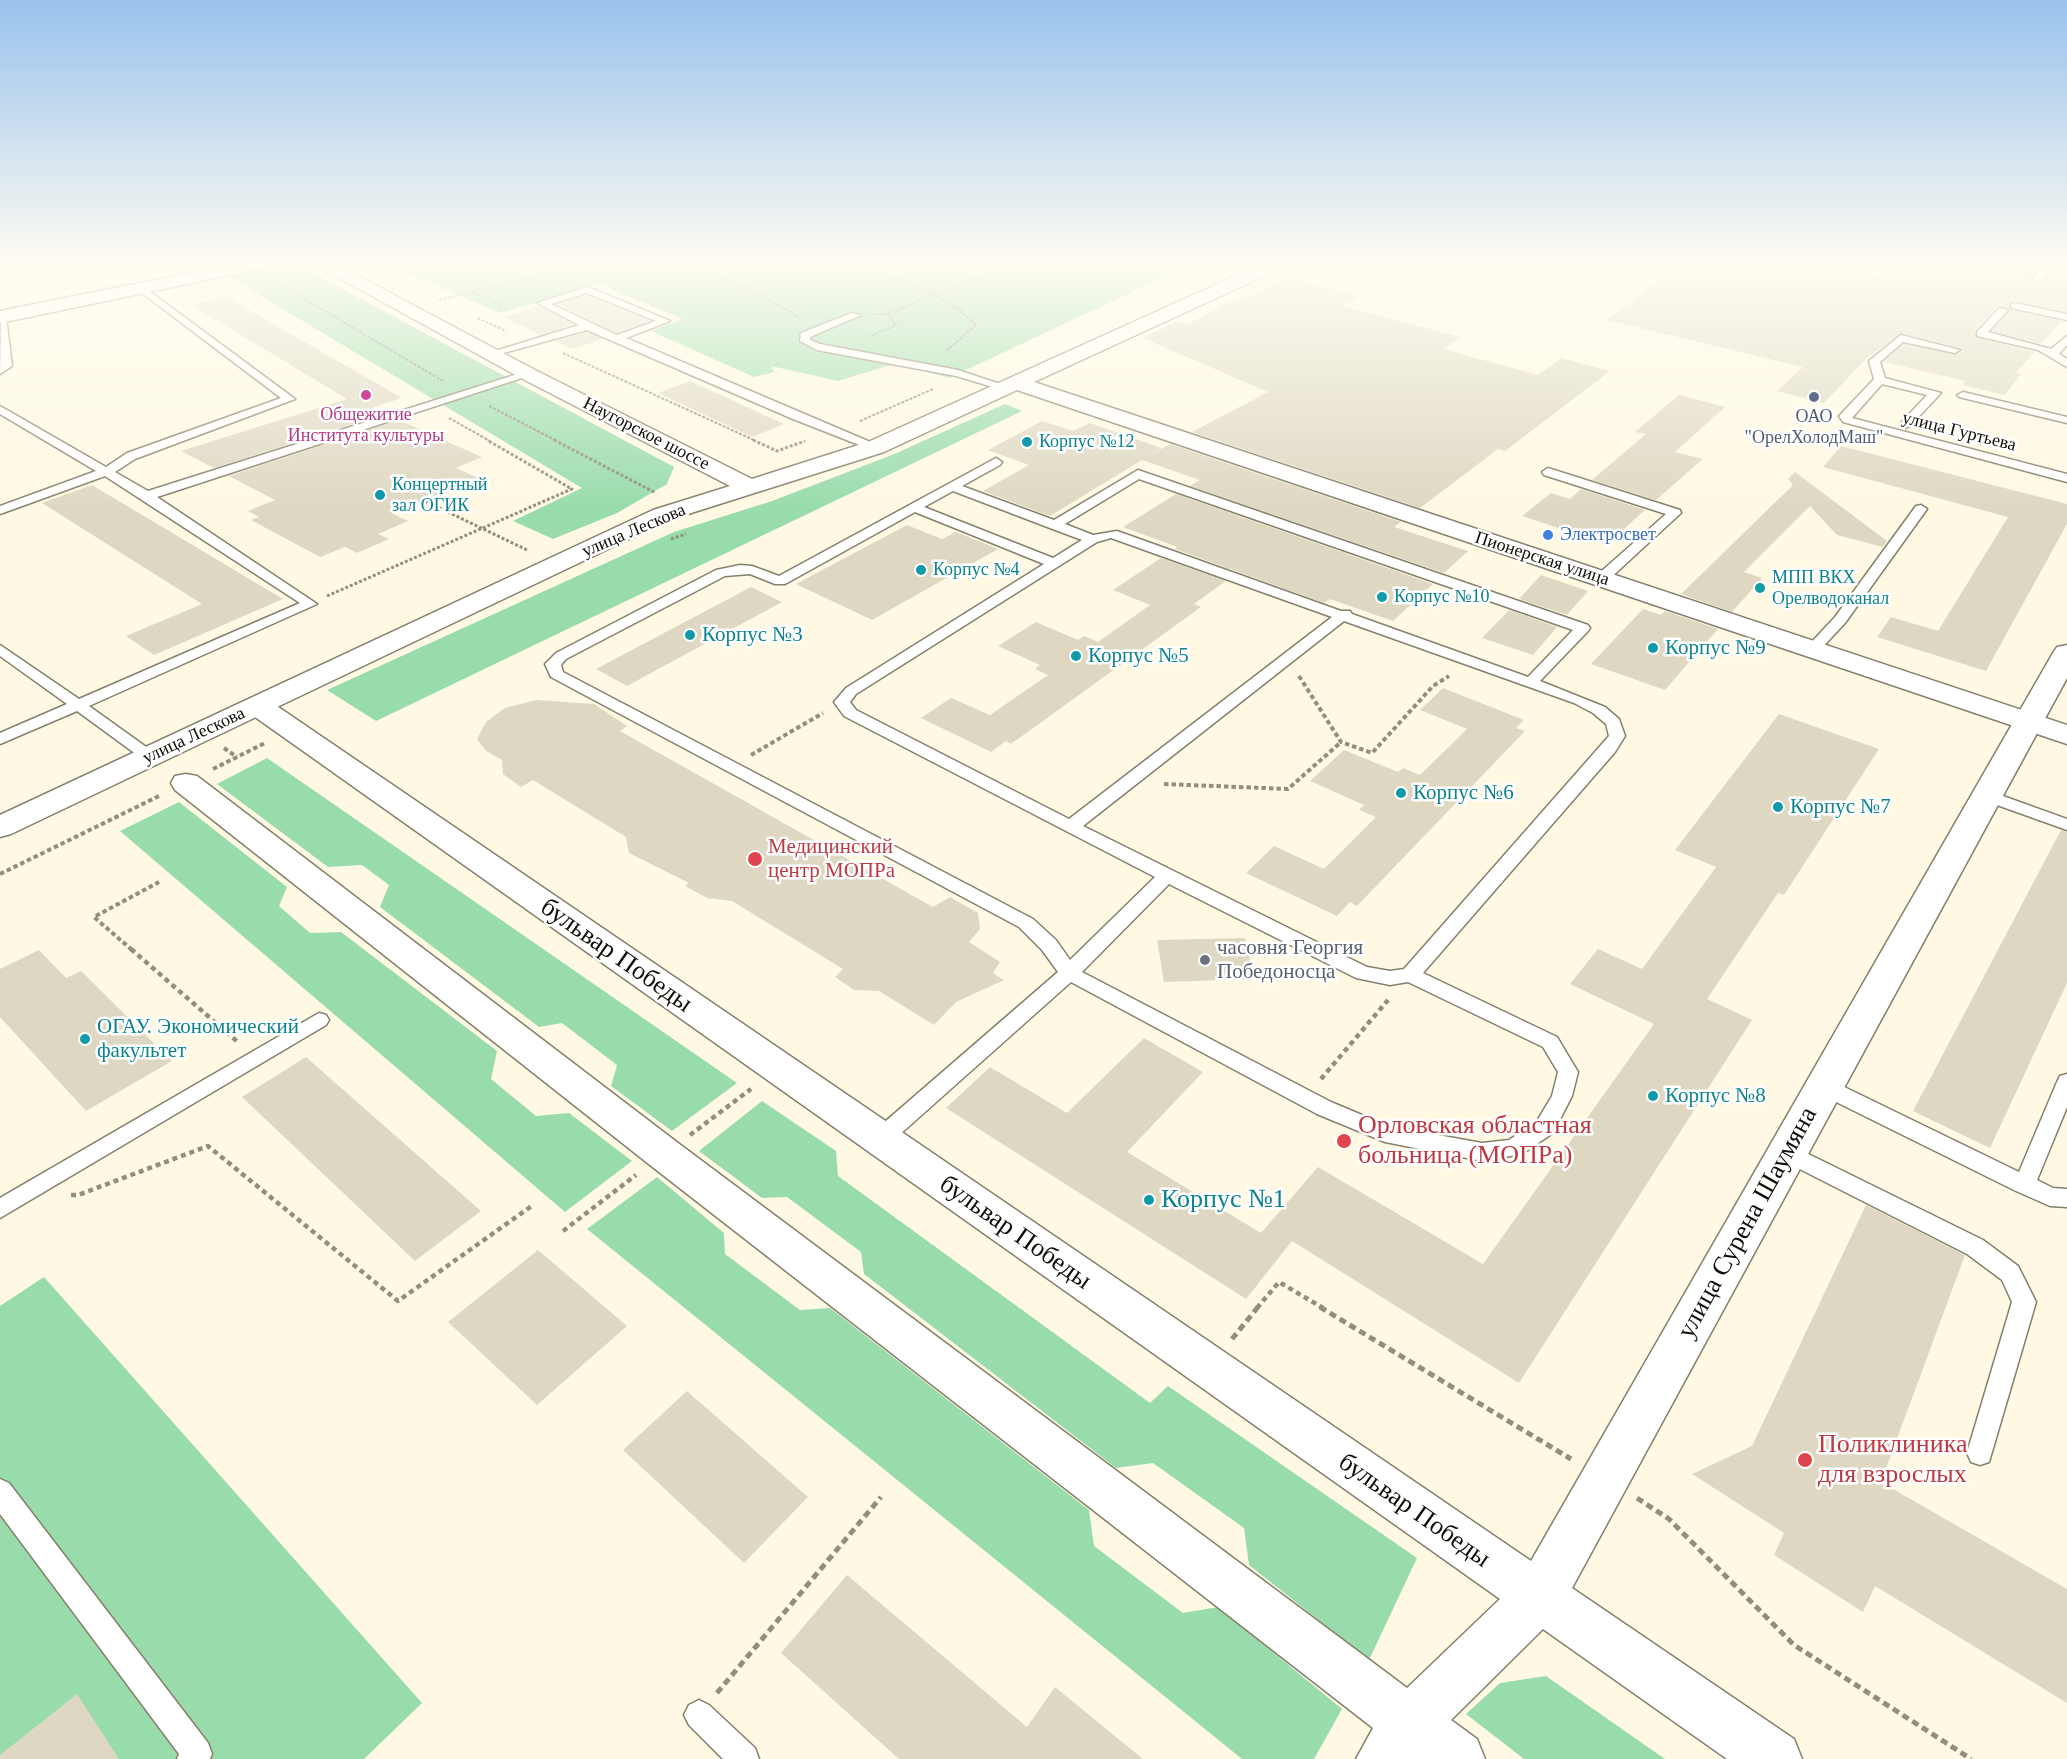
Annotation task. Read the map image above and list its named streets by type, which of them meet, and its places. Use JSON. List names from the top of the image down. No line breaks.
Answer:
{"streets":{"street":["Наугорское шоссе","улица Лескова","Пионерская улица","бульвар Победы","улица Сурена Шаумяна"],"lane":["улица Гуртьева"]},"crossings":[["Наугорское шоссе","улица Лескова"],["улица Лескова","Пионерская улица"],["улица Лескова","бульвар Победы"],["Пионерская улица","улица Сурена Шаумяна"],["бульвар Победы","улица Сурена Шаумяна"]],"places":["Общежитие Института культуры","ОАО \"ОрелХолодМаш\"","Корпус №12","Концертный зал ОГИК","Электросвет","Корпус №4","МПП ВКХ Орелводоканал","Корпус №10","Корпус №3","Корпус №9","Корпус №5","Корпус №6","Корпус №7","Медицинский центр МОПРа","часовня Георгия Победоносца","ОГАУ. Экономический факультет","Корпус №8","Орловская областная больница (МОПРа)","Корпус №1","Поликлиника для взрослых"]}
